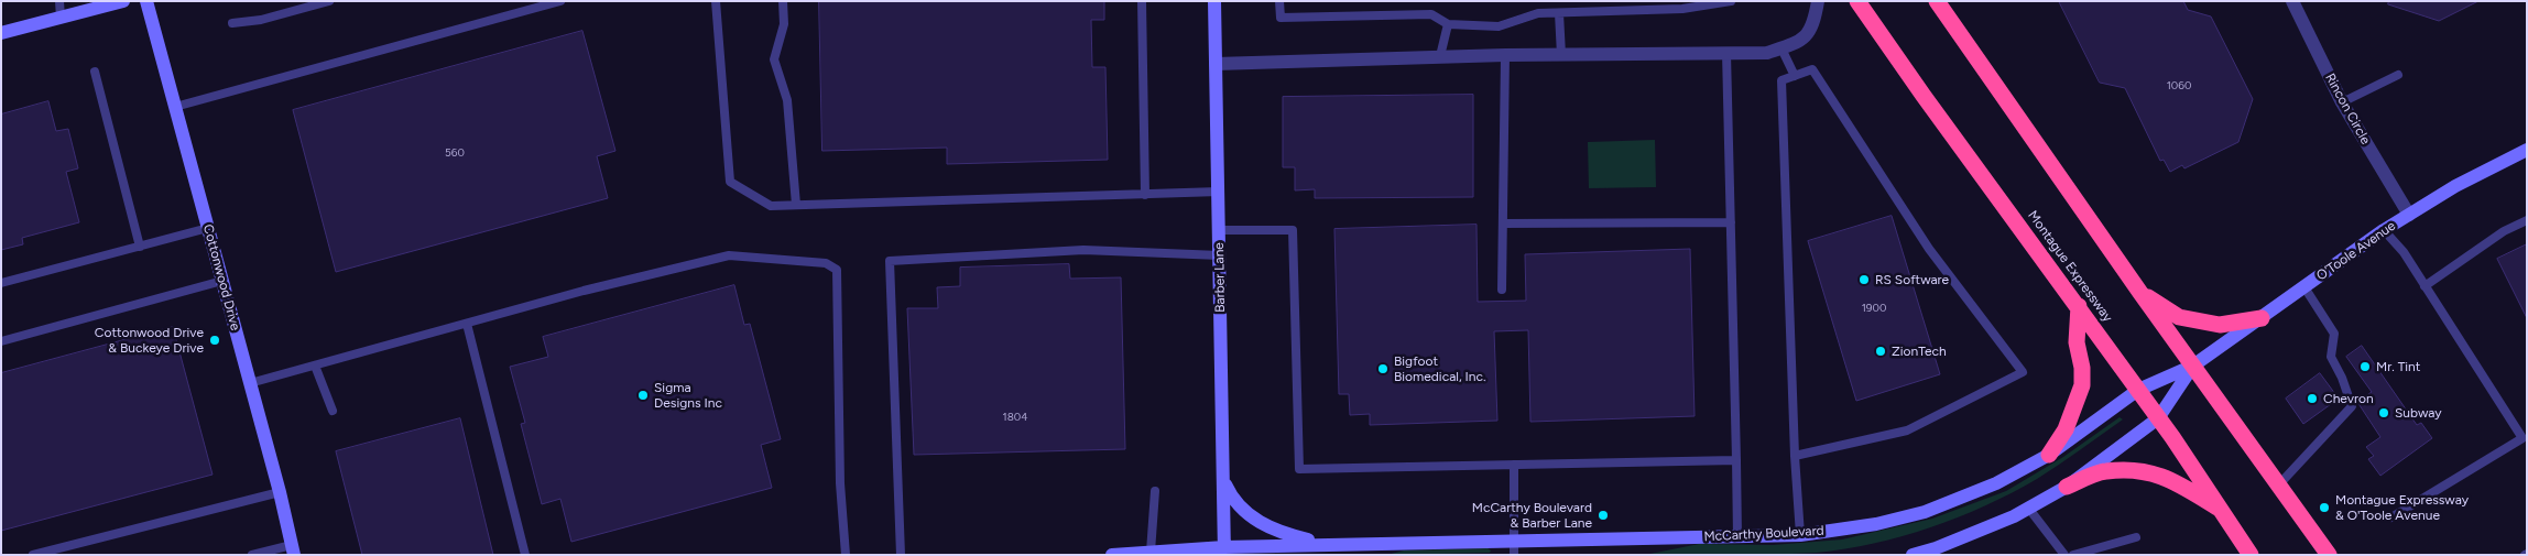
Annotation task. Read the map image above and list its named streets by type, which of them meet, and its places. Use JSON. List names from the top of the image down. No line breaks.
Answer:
{"streets":{"highway":["Montague Expressway"],"street":["Rincon Circle","O’Toole Avenue","Cottonwood Drive","Barber Lane","McCarthy Boulevard"]},"crossings":[["Rincon Circle","O’Toole Avenue"],["O’Toole Avenue","McCarthy Boulevard"],["Montague Expressway","McCarthy Boulevard"],["Barber Lane","McCarthy Boulevard"]],"places":["RS Software","Cottonwood Drive & Buckeye Drive","ZionTech","Mr. Tint","Bigfoot Biomedical, Inc.","Sigma Designs Inc","Chevron","Subway","Montague Expressway & O'Toole Avenue","McCarthy Boulevard & Barber Lane"],"house_numbers":["1060","560","1900","1804"]}
